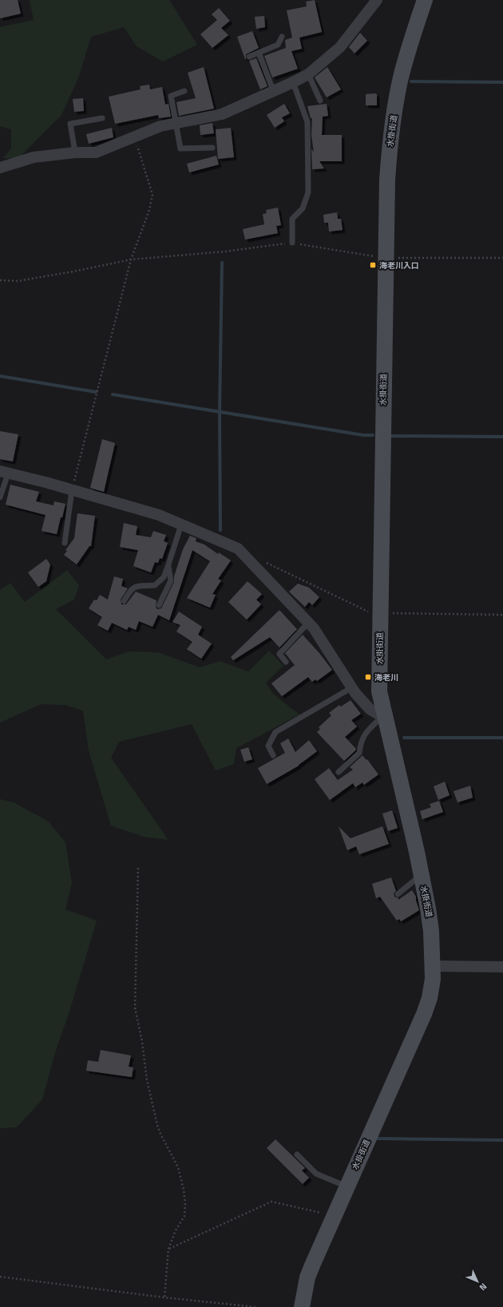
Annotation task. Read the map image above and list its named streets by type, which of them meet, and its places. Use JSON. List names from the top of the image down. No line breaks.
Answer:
{"streets":{"main road":["水掛街道"]},"places":{"transit":["海老川入口","海老川"]},"north":"bottom right"}
